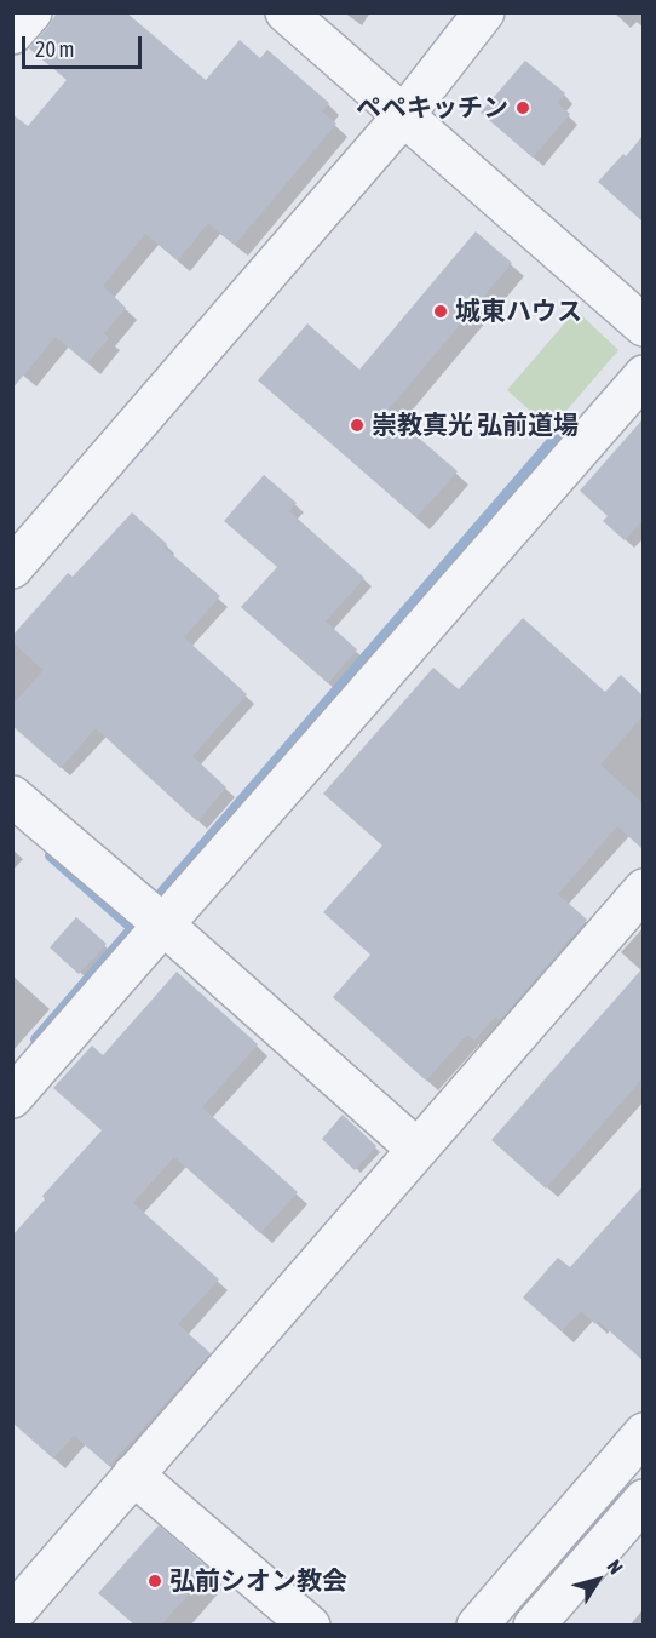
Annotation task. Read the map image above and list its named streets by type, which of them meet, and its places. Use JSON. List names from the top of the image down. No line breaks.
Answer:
{"places":["ペペキッチン","城東ハウス","崇教真光 弘前道場","弘前シオン教会"],"scale_bar":"20 m","north":"top right"}
